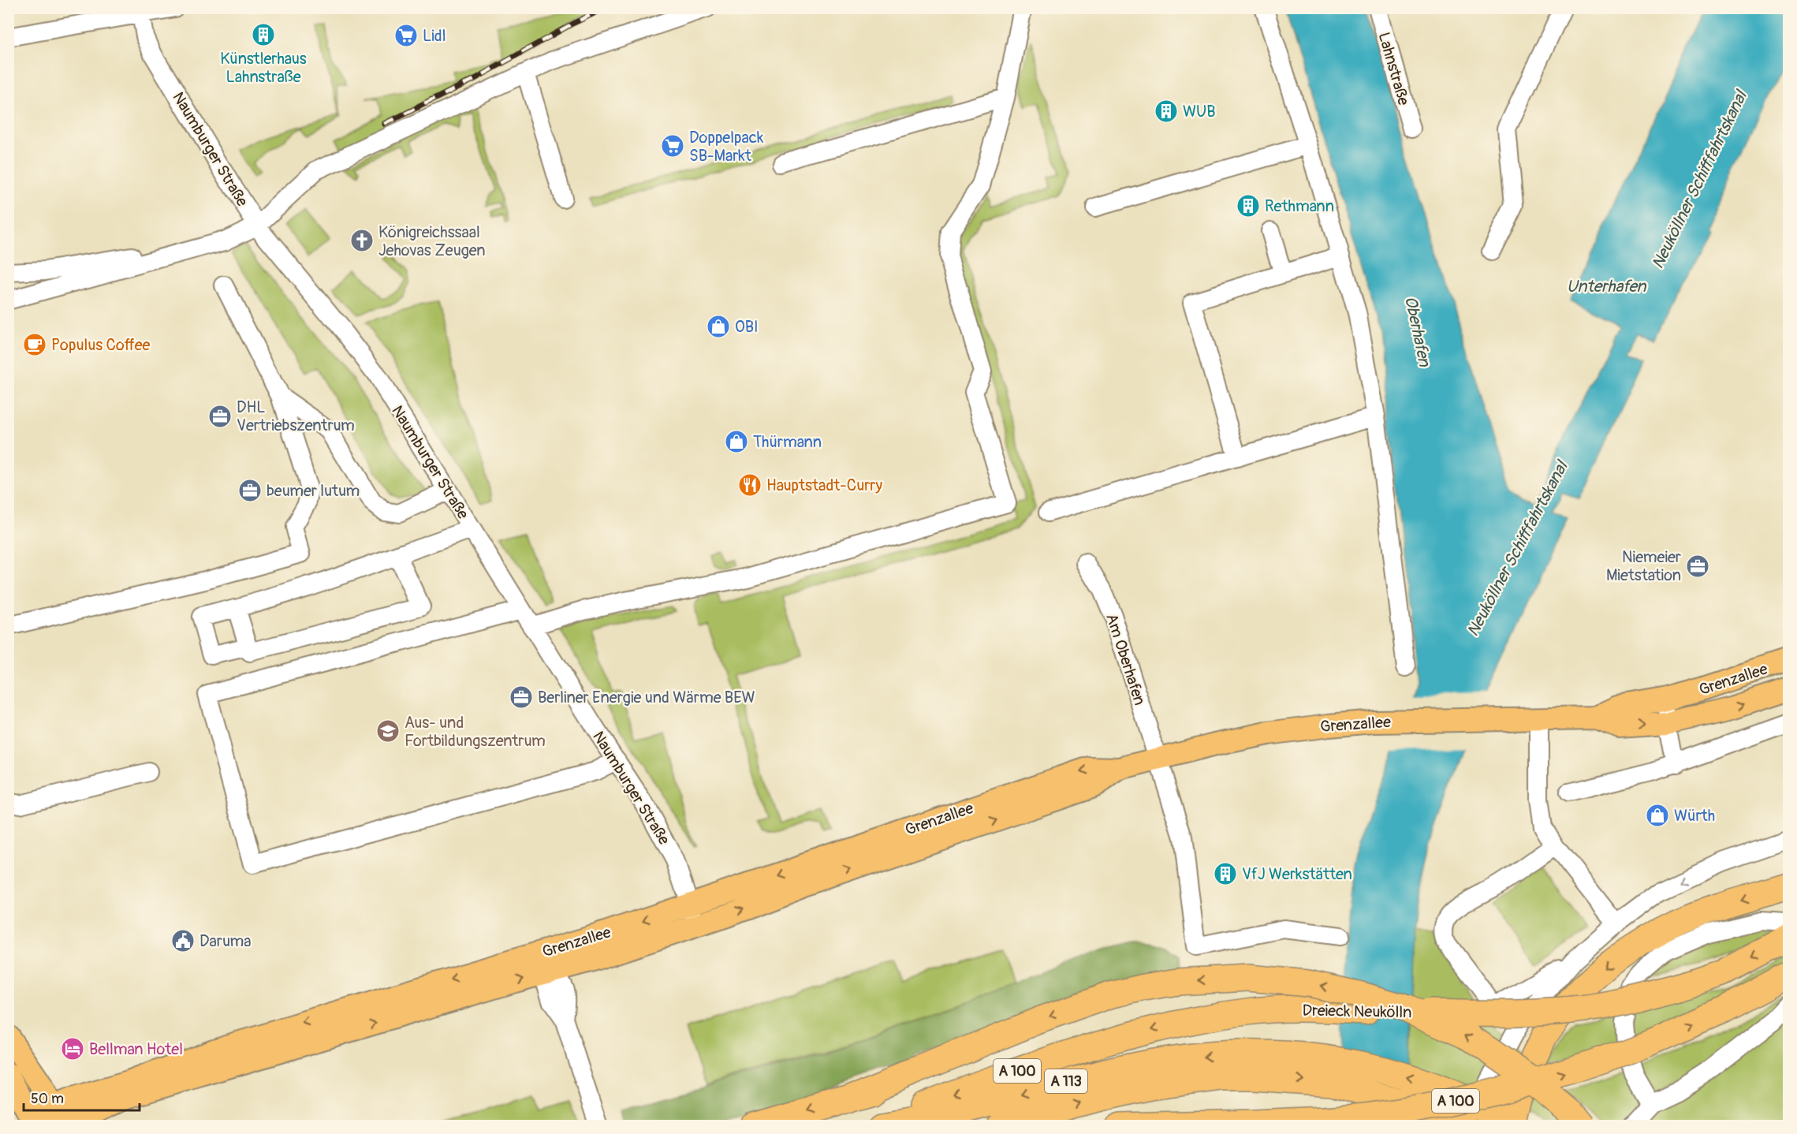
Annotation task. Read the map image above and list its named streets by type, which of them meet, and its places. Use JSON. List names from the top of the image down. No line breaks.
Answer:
{"streets":{"highway":["Dreieck Neukölln","A 100","A 113"],"main road":["Grenzallee"],"street":["Lahnstraße","Naumburger Straße","Am Oberhafen"]},"crossings":[["Naumburger Straße","Grenzallee"],["Am Oberhafen","Grenzallee"],["Dreieck Neukölln","A 113"]],"water":["Neuköllner Schifffahrtskanal","Unterhafen","Oberhafen"],"places":{"building":["Künstlerhaus Lahnstraße","WUB","Rethmann","VfJ Werkstätten"],"supermarket":["Lidl","Doppelpack SB-Markt"],"church":["Königreichssaal Jehovas Zeugen"],"shop":["OBI","Thürmann","Würth"],"cafe":["Populus Coffee"],"office":["DHL Vertriebszentrum","beumer lutum","Niemeier Mietstation","Berliner Energie und Wärme BEW"],"restaurant":["Hauptstadt-Curry"],"school or university":["Aus- und Fortbildungszentrum"],"public building":["Daruma"],"hotel":["Bellman Hotel"]},"scale_bar":"50 m"}
